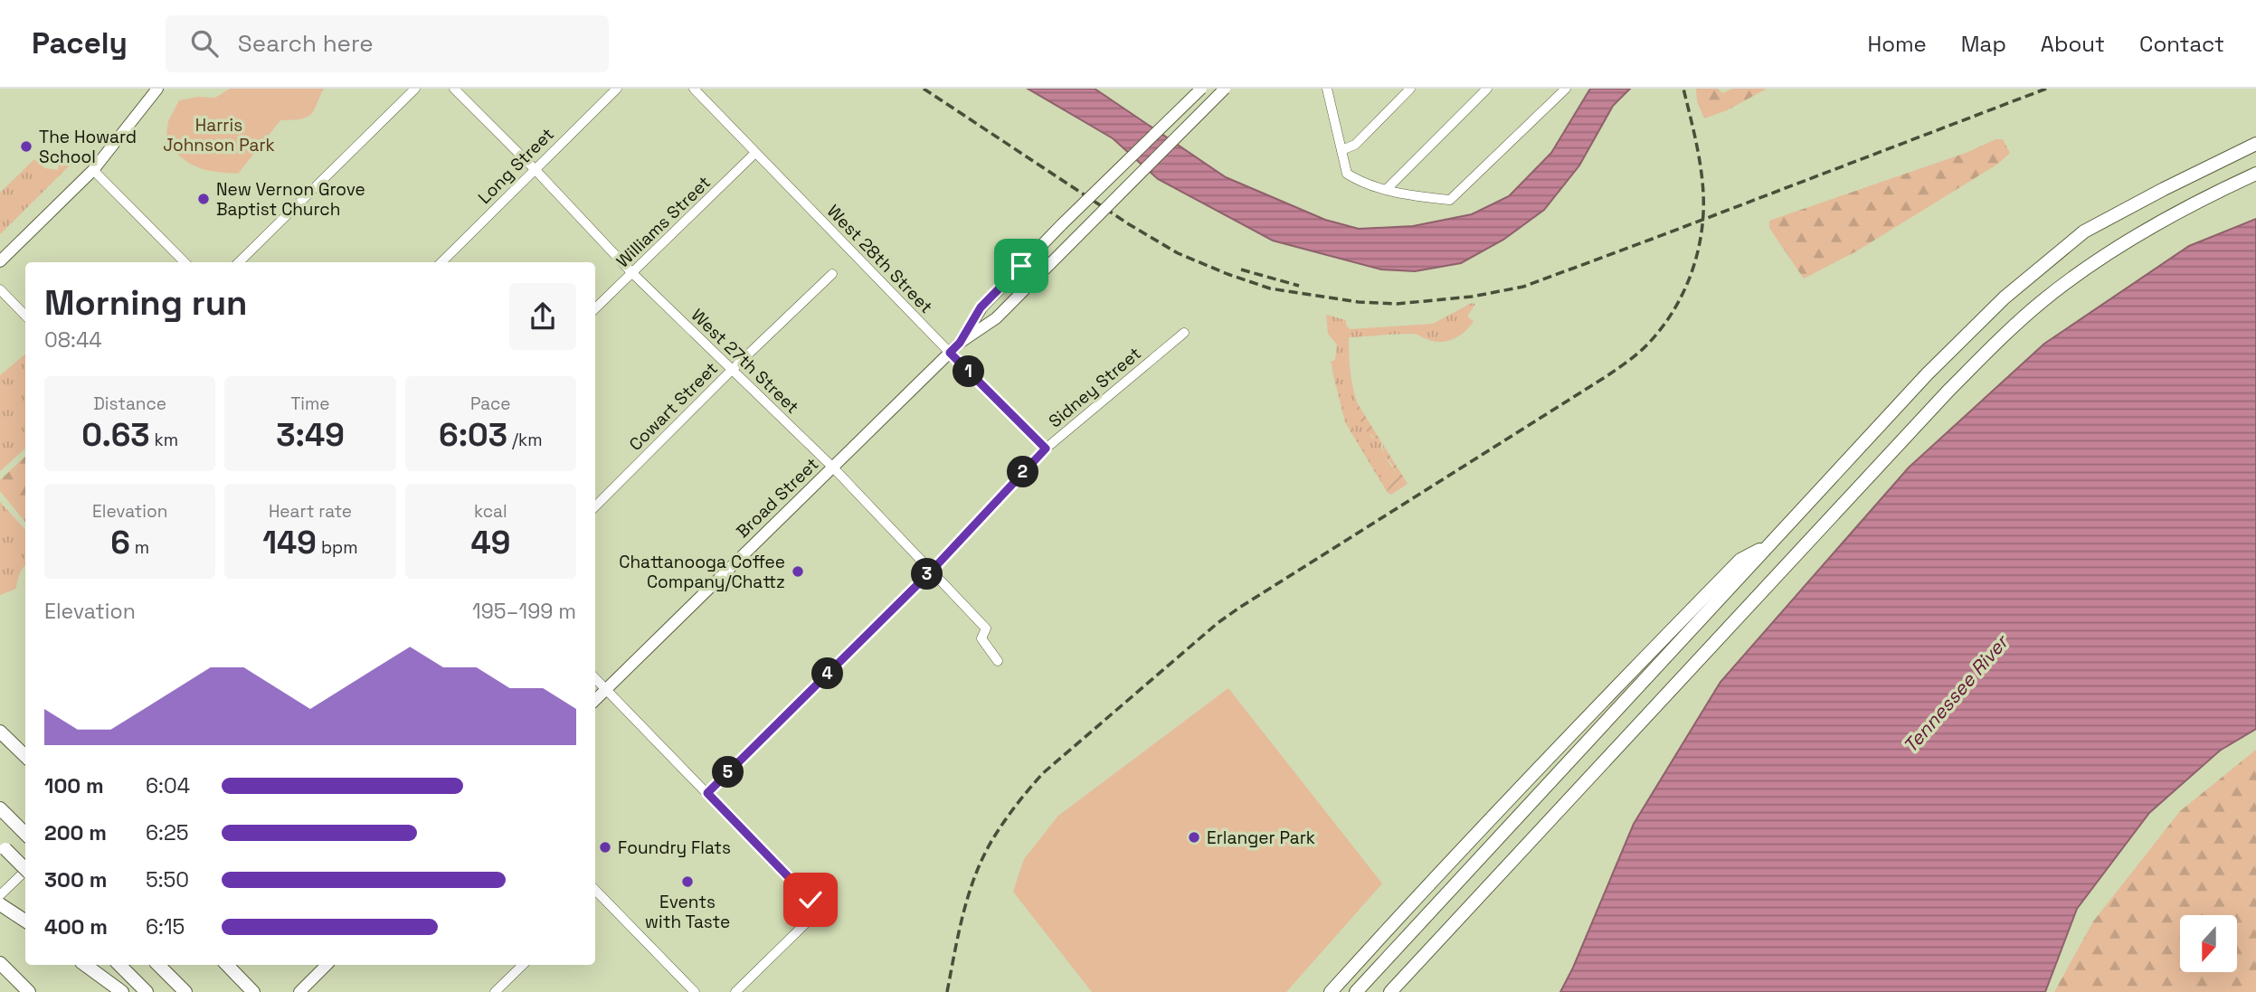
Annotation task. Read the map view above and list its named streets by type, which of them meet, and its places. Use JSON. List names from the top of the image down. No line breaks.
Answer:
{"streets":{"main road":["Broad Street"],"street":["Long Street","Williams Street","West 28th Street","West 27th Street","Sidney Street","Cowart Street"]},"crossings":[["Long Street","West 27th Street"],["Williams Street","West 28th Street"],["Williams Street","West 27th Street"],["West 28th Street","Sidney Street"],["West 28th Street","Broad Street"],["West 27th Street","Sidney Street"],["West 27th Street","Cowart Street"],["West 27th Street","Broad Street"]],"water":["Tennessee River"],"parks":["Harris Johnson Park"],"places":["The Howard School","New Vernon Grove Baptist Church","Chattanooga Coffee Company/Chattz","Erlanger Park","Foundry Flats","Events with Taste"],"north":"bottom","page":{"header":"Pacely","search":"Search here","nav":["Home","Map","About","Contact"],"heading":["Morning run","08:44"],"pins":["1","2","3","4","5"],"stats":[["Distance","0.63 km"],["Time","3:49"],["Pace","6:03 /km"],["Elevation","6 m"],["Heart rate","149 bpm"],["kcal","49"]],"chart":["Elevation","195–199 m"],"list":[{"name":"100 m","note":"6:04"},{"name":"200 m","note":"6:25"},{"name":"300 m","note":"5:50"},{"name":"400 m","note":"6:15"}]}}
